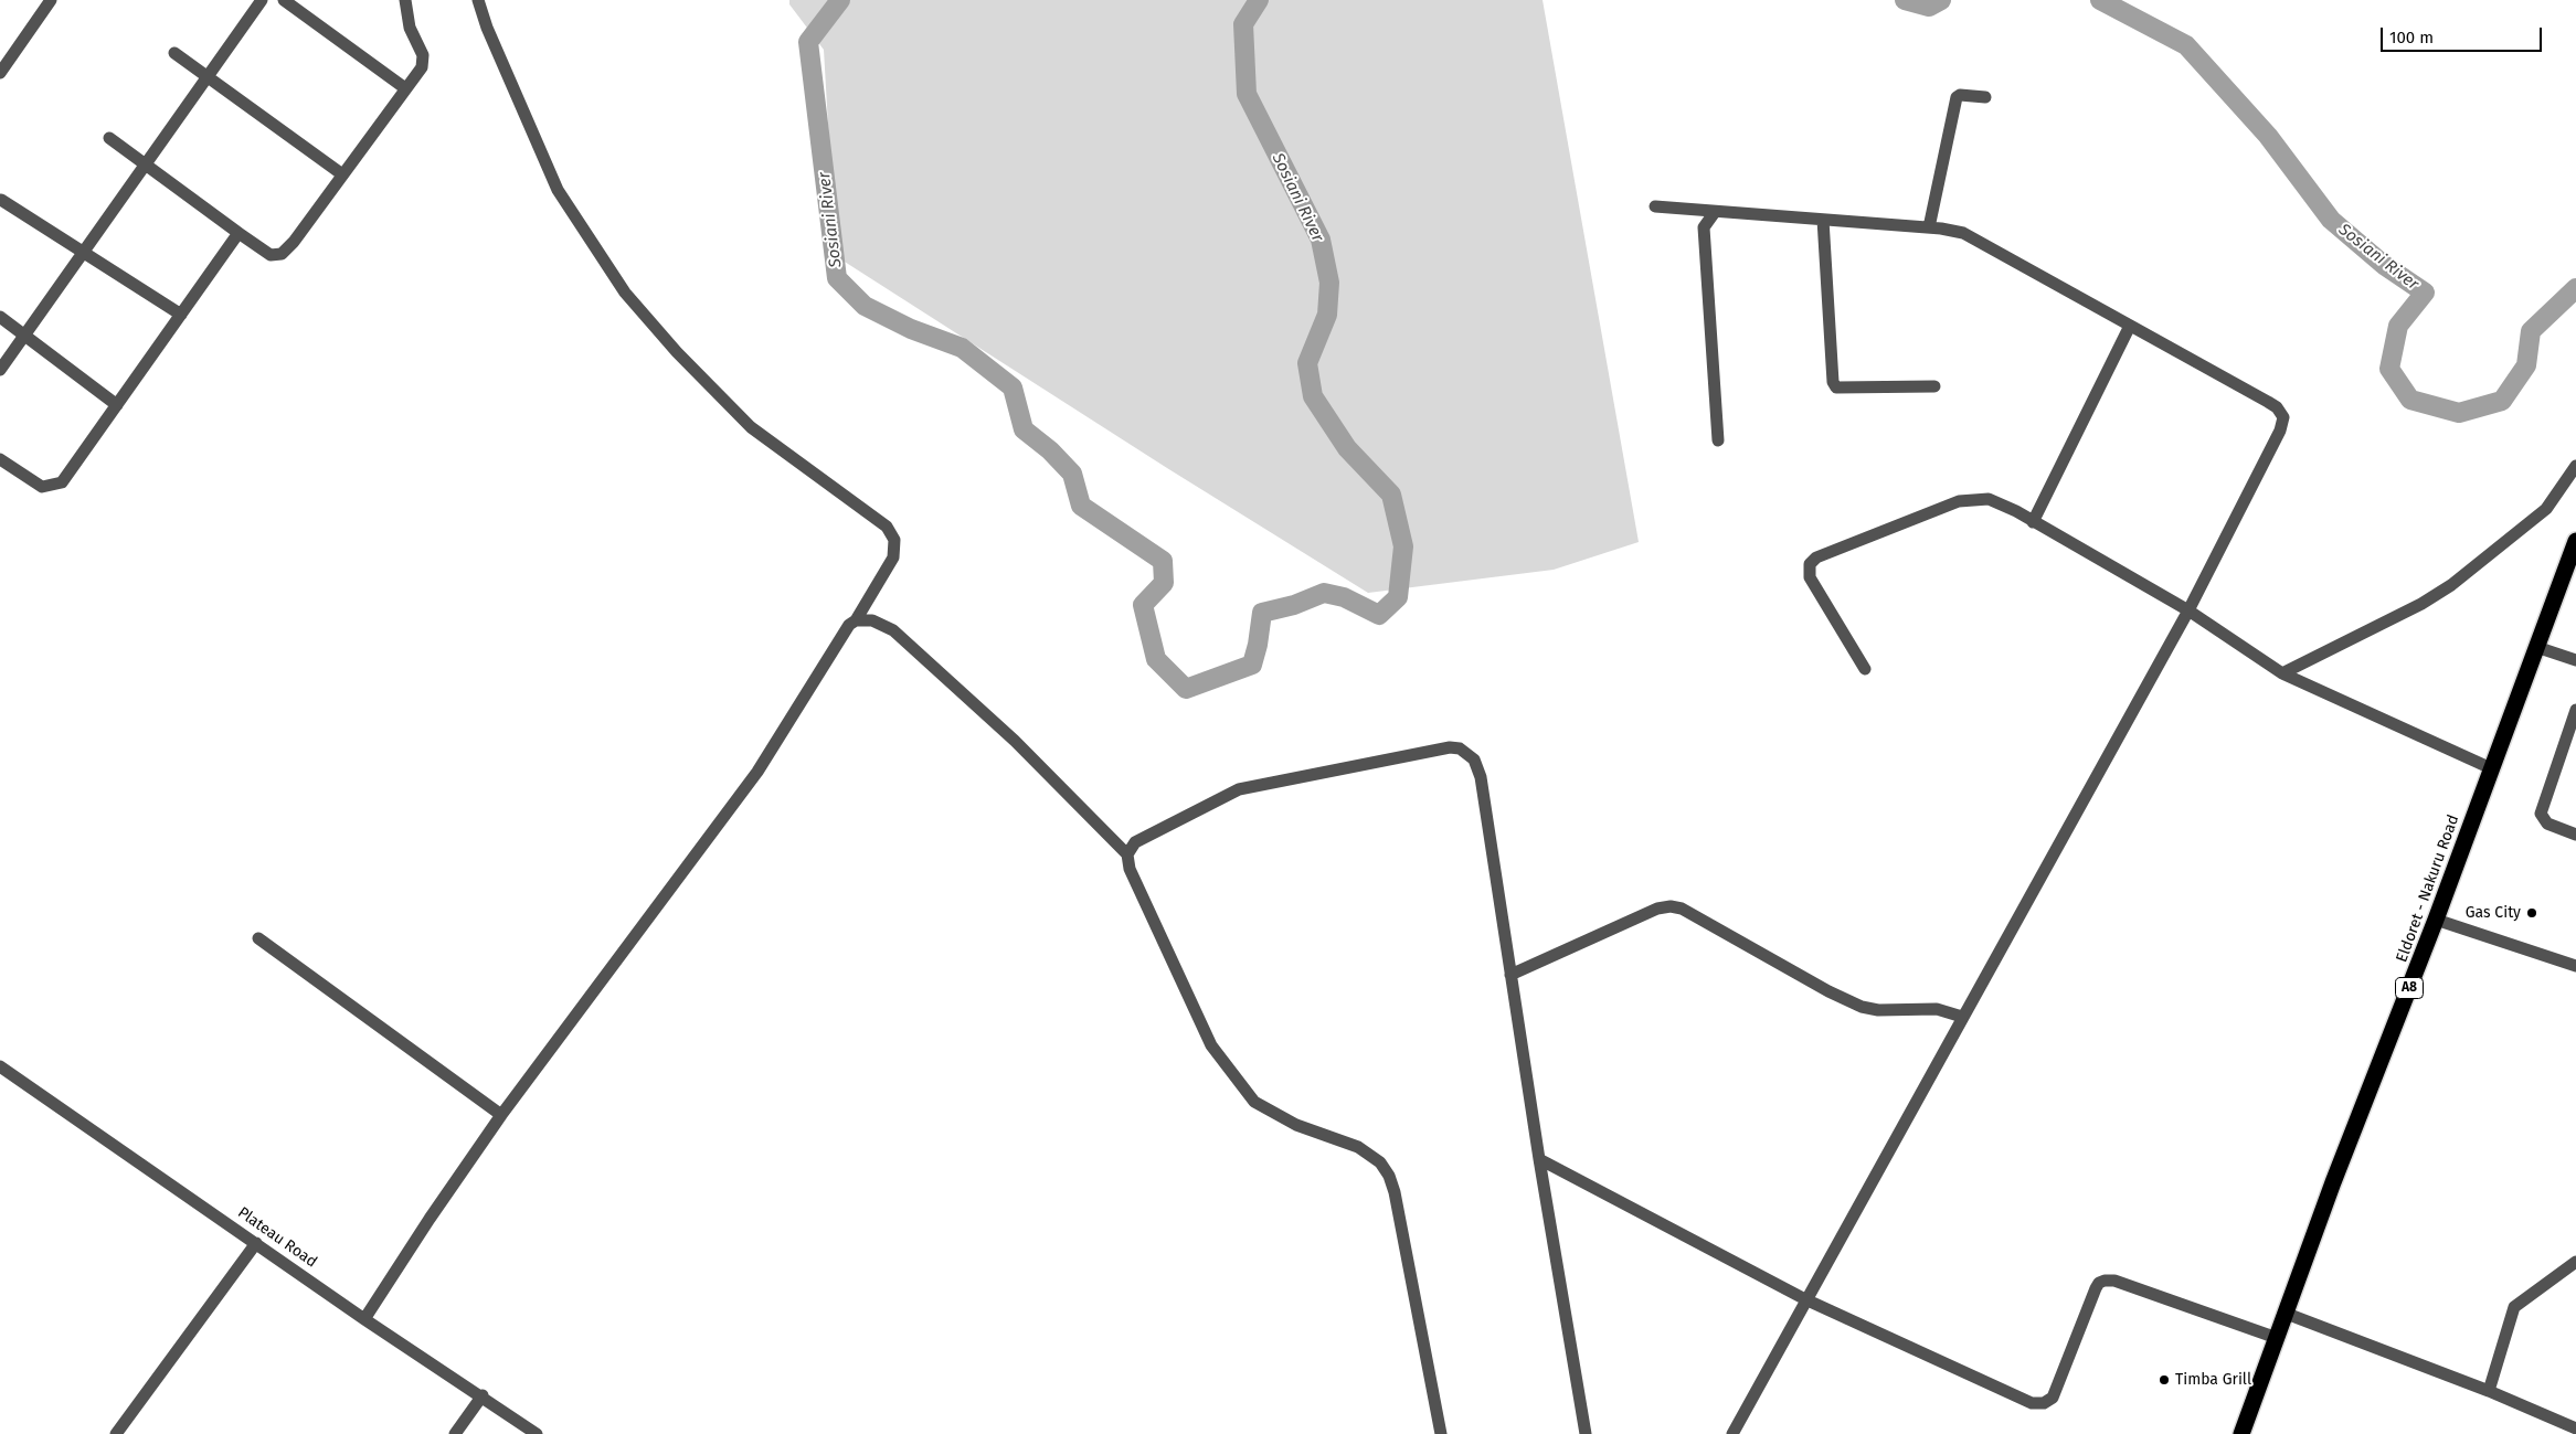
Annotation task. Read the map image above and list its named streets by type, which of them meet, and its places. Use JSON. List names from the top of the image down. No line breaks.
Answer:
{"streets":{"highway":["Eldoret - Nakuru Road","A8"],"street":["Plateau Road"]},"water":["Sosiani River"],"places":["Gas City","Timba Grill"],"scale_bar":"100 m"}
